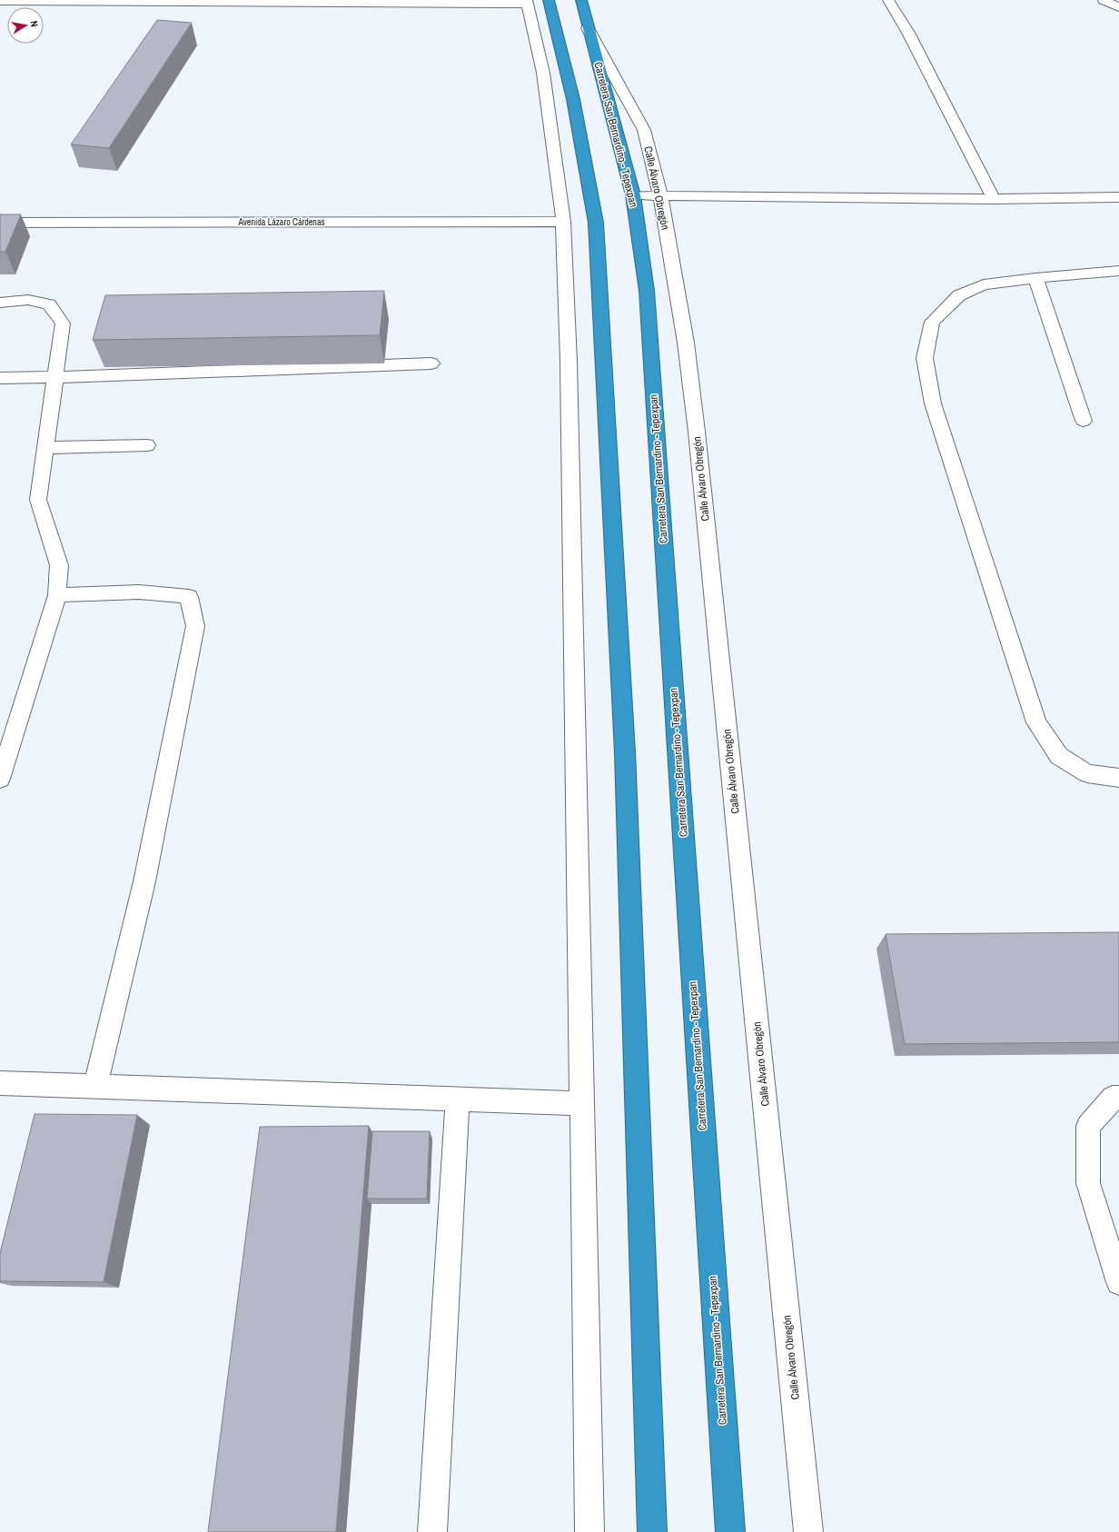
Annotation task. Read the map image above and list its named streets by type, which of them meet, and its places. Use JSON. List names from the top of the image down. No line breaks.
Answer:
{"streets":{"highway":["Carretera San Bernardino - Tepexpan"],"street":["Calle Álvaro Obregón","Avenida Lázaro Cárdenas"]},"crossings":[["Carretera San Bernardino - Tepexpan","Calle Álvaro Obregón"]],"north":"right"}
